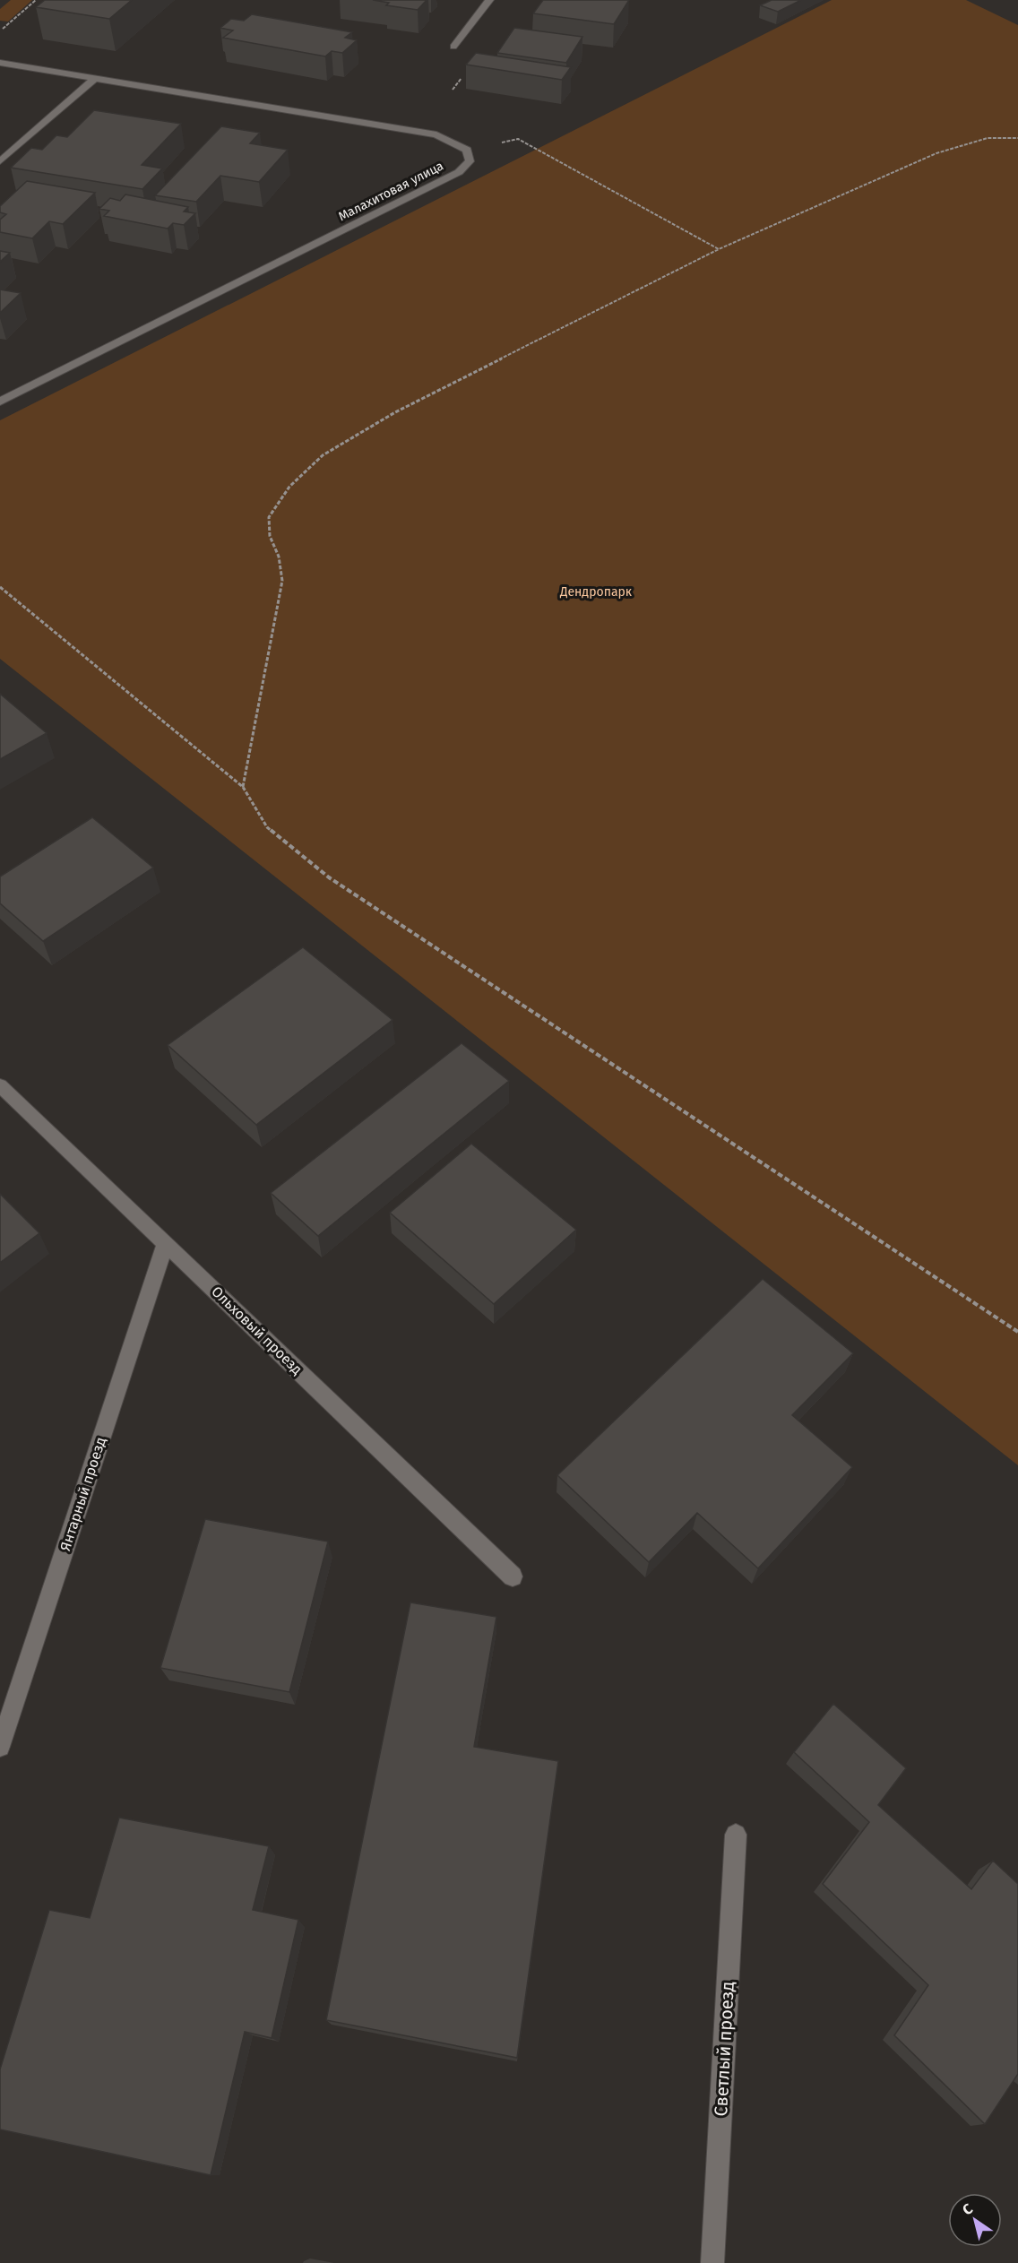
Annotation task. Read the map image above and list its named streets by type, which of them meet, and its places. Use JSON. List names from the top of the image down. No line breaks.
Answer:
{"streets":{"street":["Малахитовая улица","Ольховый проезд","Янтарный проезд","Светлый проезд"]},"crossings":[["Ольховый проезд","Янтарный проезд"]],"parks":["Дендропарк"],"north":"top left"}
